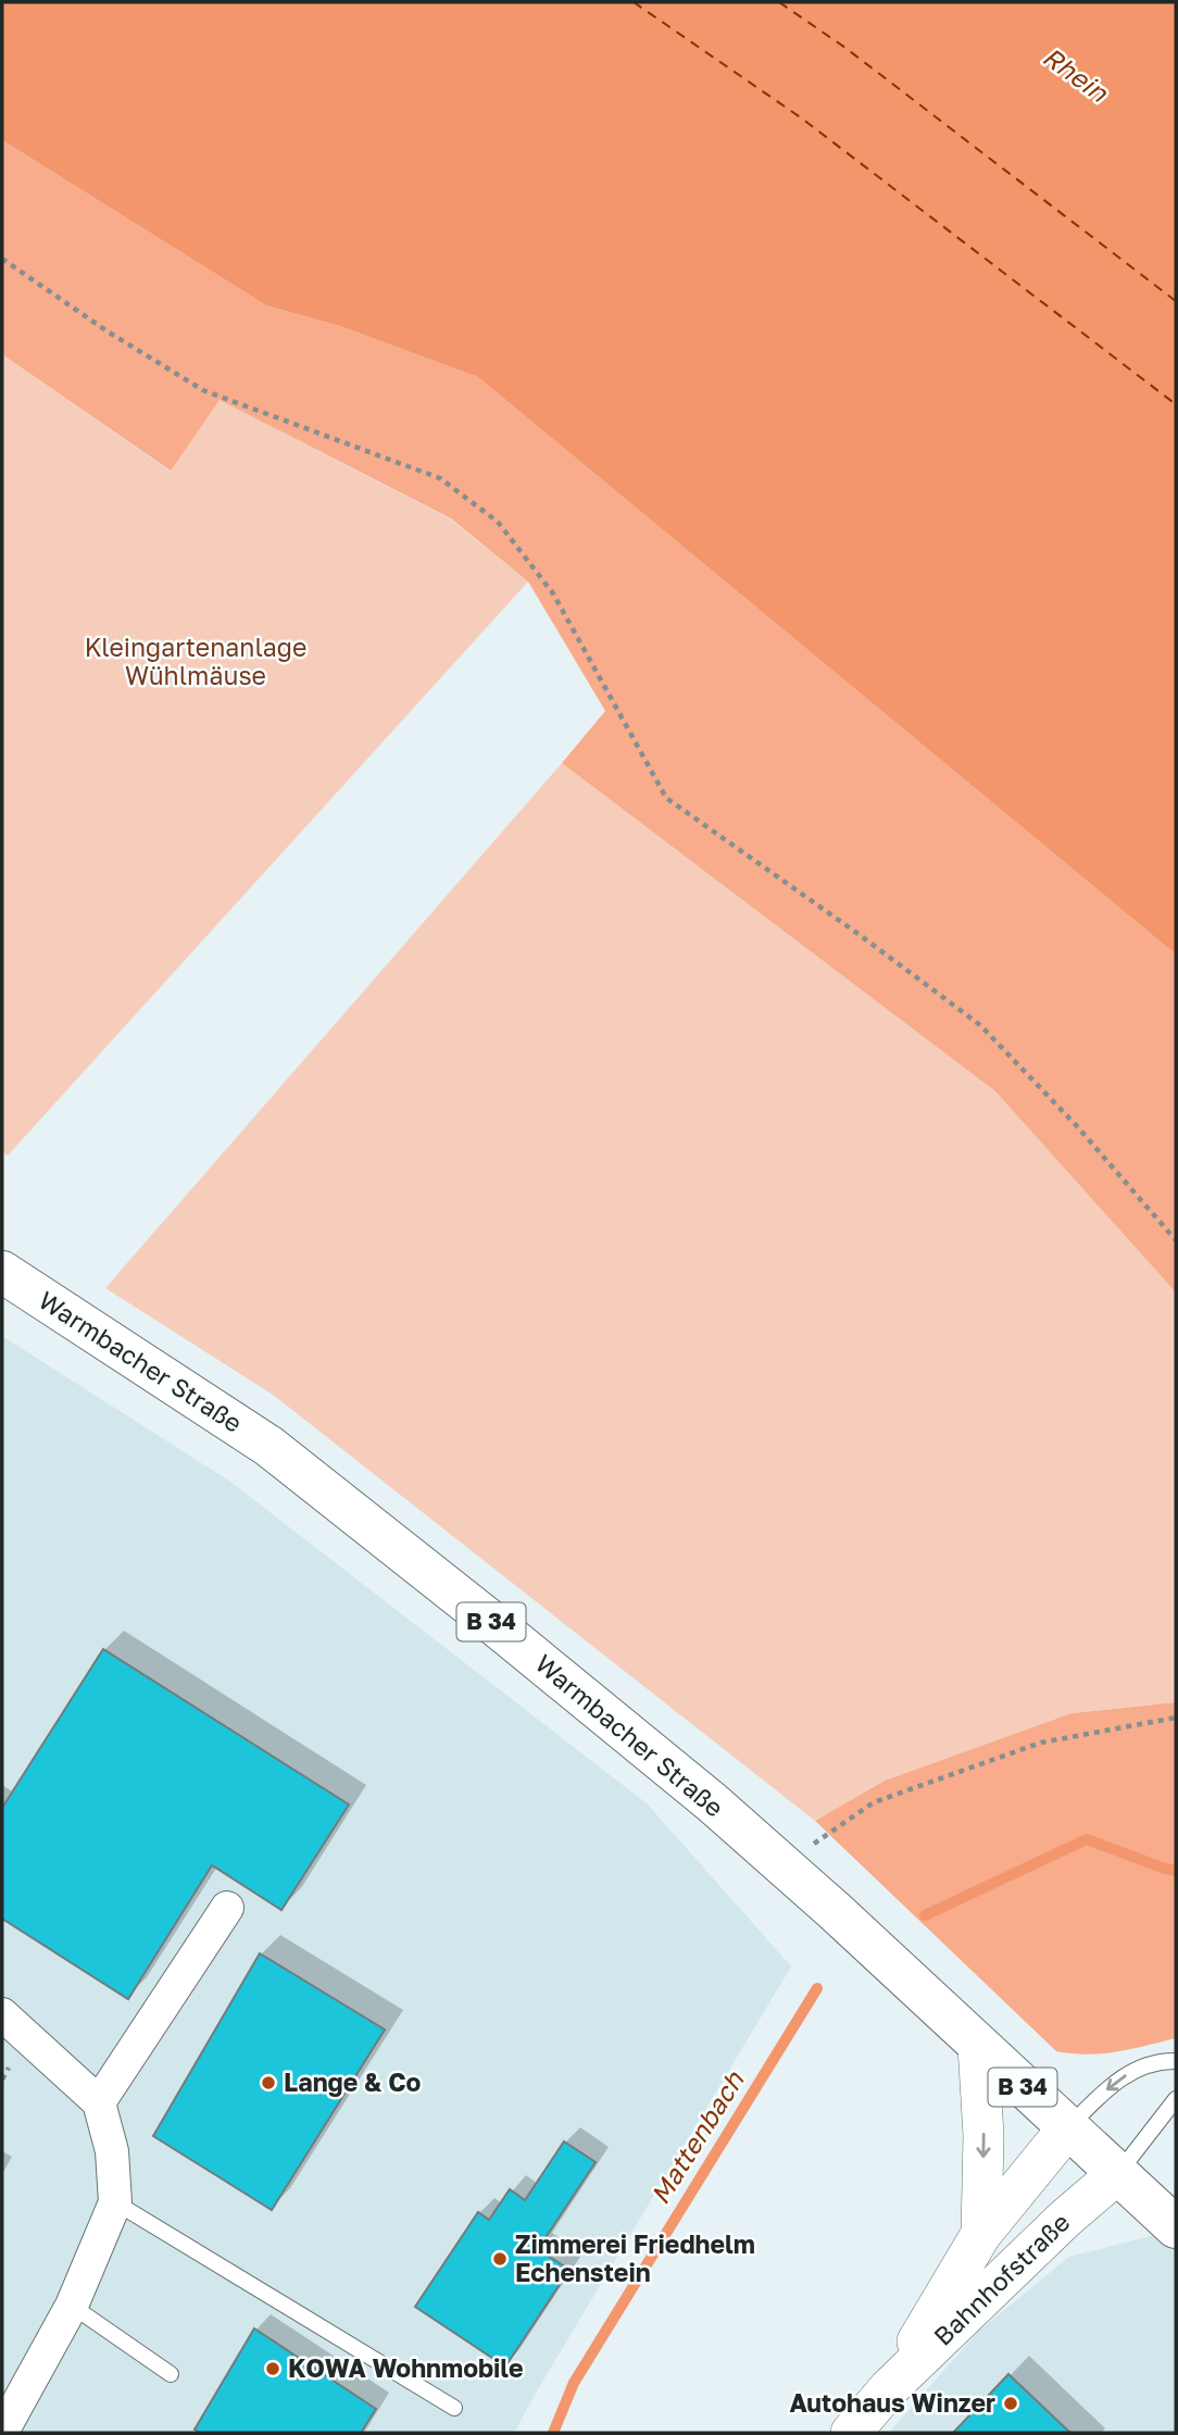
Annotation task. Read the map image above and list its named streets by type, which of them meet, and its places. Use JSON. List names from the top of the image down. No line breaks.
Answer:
{"streets":{"main road":["Warmbacher Straße","B 34"],"street":["Bahnhofstraße"]},"crossings":[["Warmbacher Straße","Bahnhofstraße"]],"water":["Rhein","Mattenbach"],"parks":["Kleingartenanlage Wühlmäuse"],"places":["Lange & Co","Zimmerei Friedhelm Echenstein","KOWA Wohnmobile","Autohaus Winzer"]}
